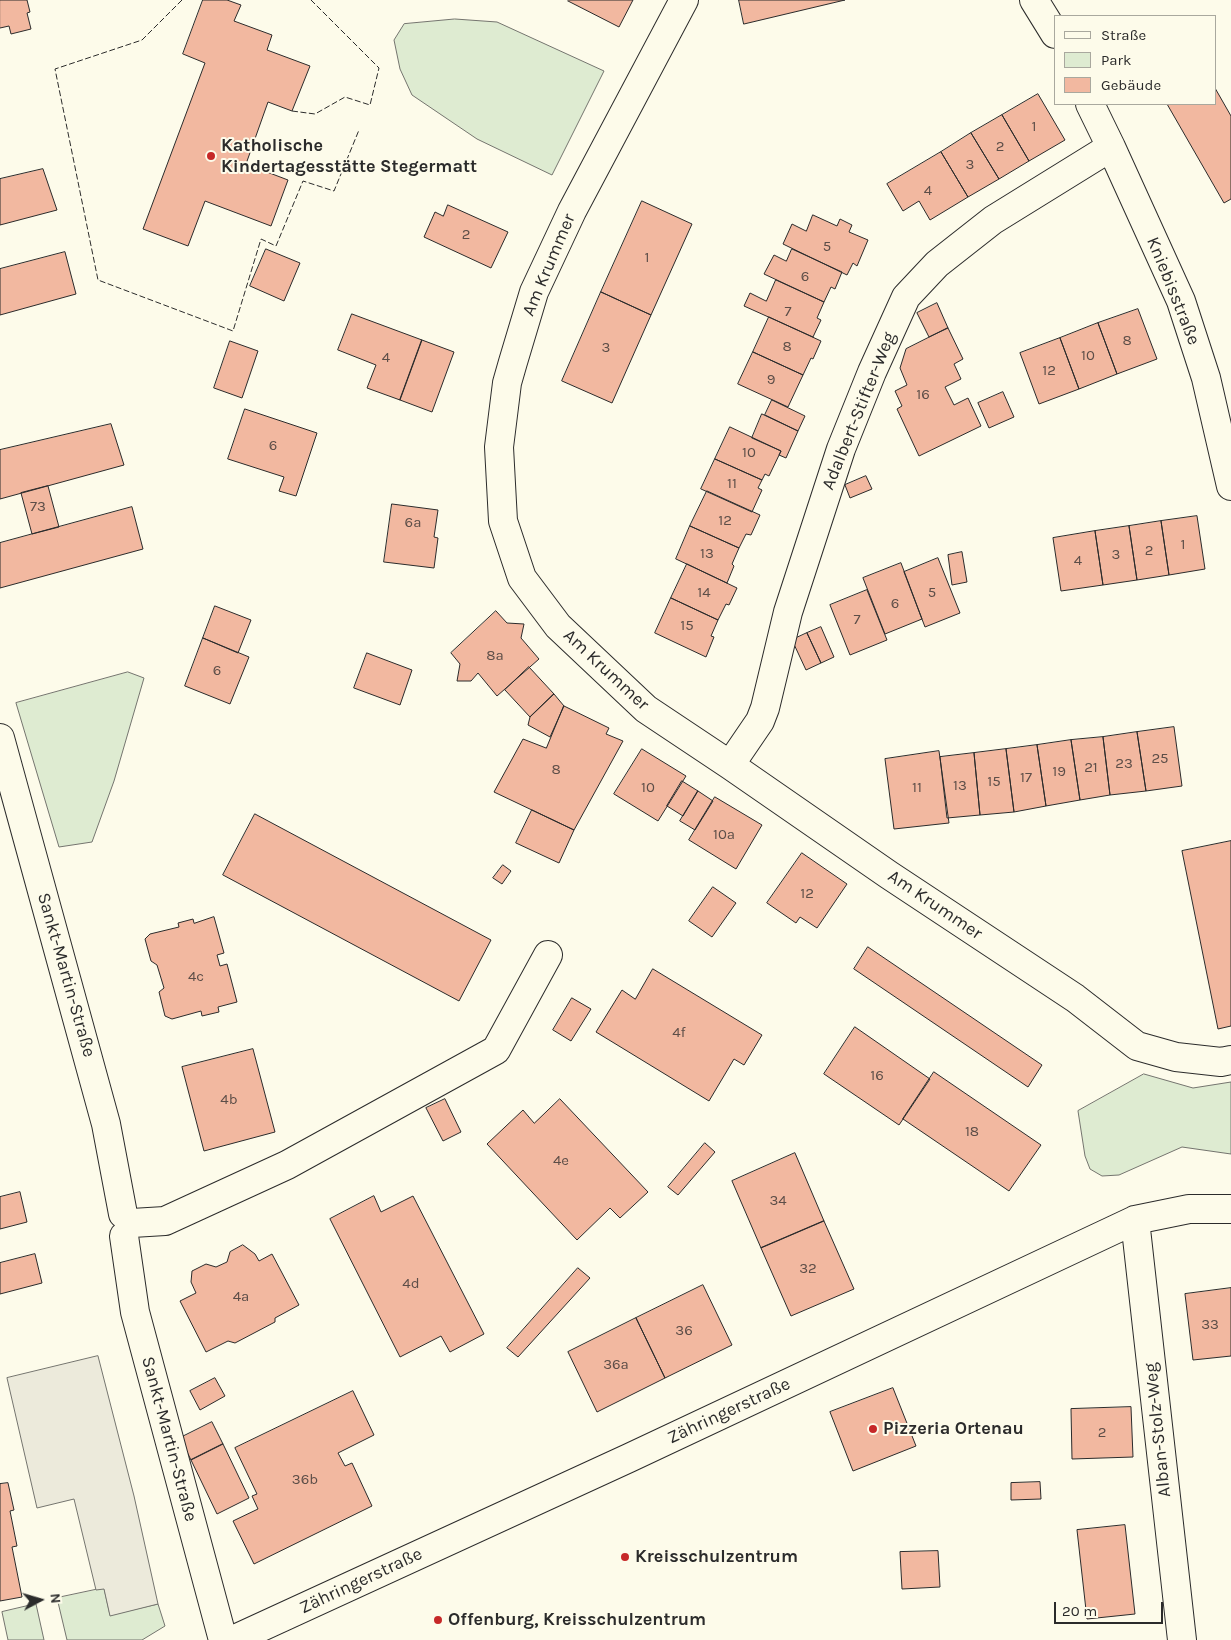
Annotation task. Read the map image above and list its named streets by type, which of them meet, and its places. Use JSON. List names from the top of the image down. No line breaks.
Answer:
{"streets":{"street":["Am Krummer","Kniebisstraße","Adalbert-Stifter-Weg","Sankt-Martin-Straße","Zähringerstraße","Alban-Stolz-Weg"]},"crossings":[["Am Krummer","Adalbert-Stifter-Weg"],["Kniebisstraße","Adalbert-Stifter-Weg"],["Zähringerstraße","Alban-Stolz-Weg"]],"places":["Katholische Kindertagesstätte Stegermatt","Pizzeria Ortenau","Kreisschulzentrum","Offenburg, Kreisschulzentrum"],"house_numbers":["1","2","3","4","2","5","1","6","7","8","8","3","10","4","12","9","16","6","10","11","73","12","6a","1","2","13","3","4","14","5","6","7","15","8a","6","25","23","21","8","19","17","15","13","10","11","10a","12","4c","4f","16","4b","18","4e","34","32","4d","4a","33","36","36a","2","36b"],"legend":["Straße","Park","Gebäude"],"scale_bar":"20 m","north":"right"}
